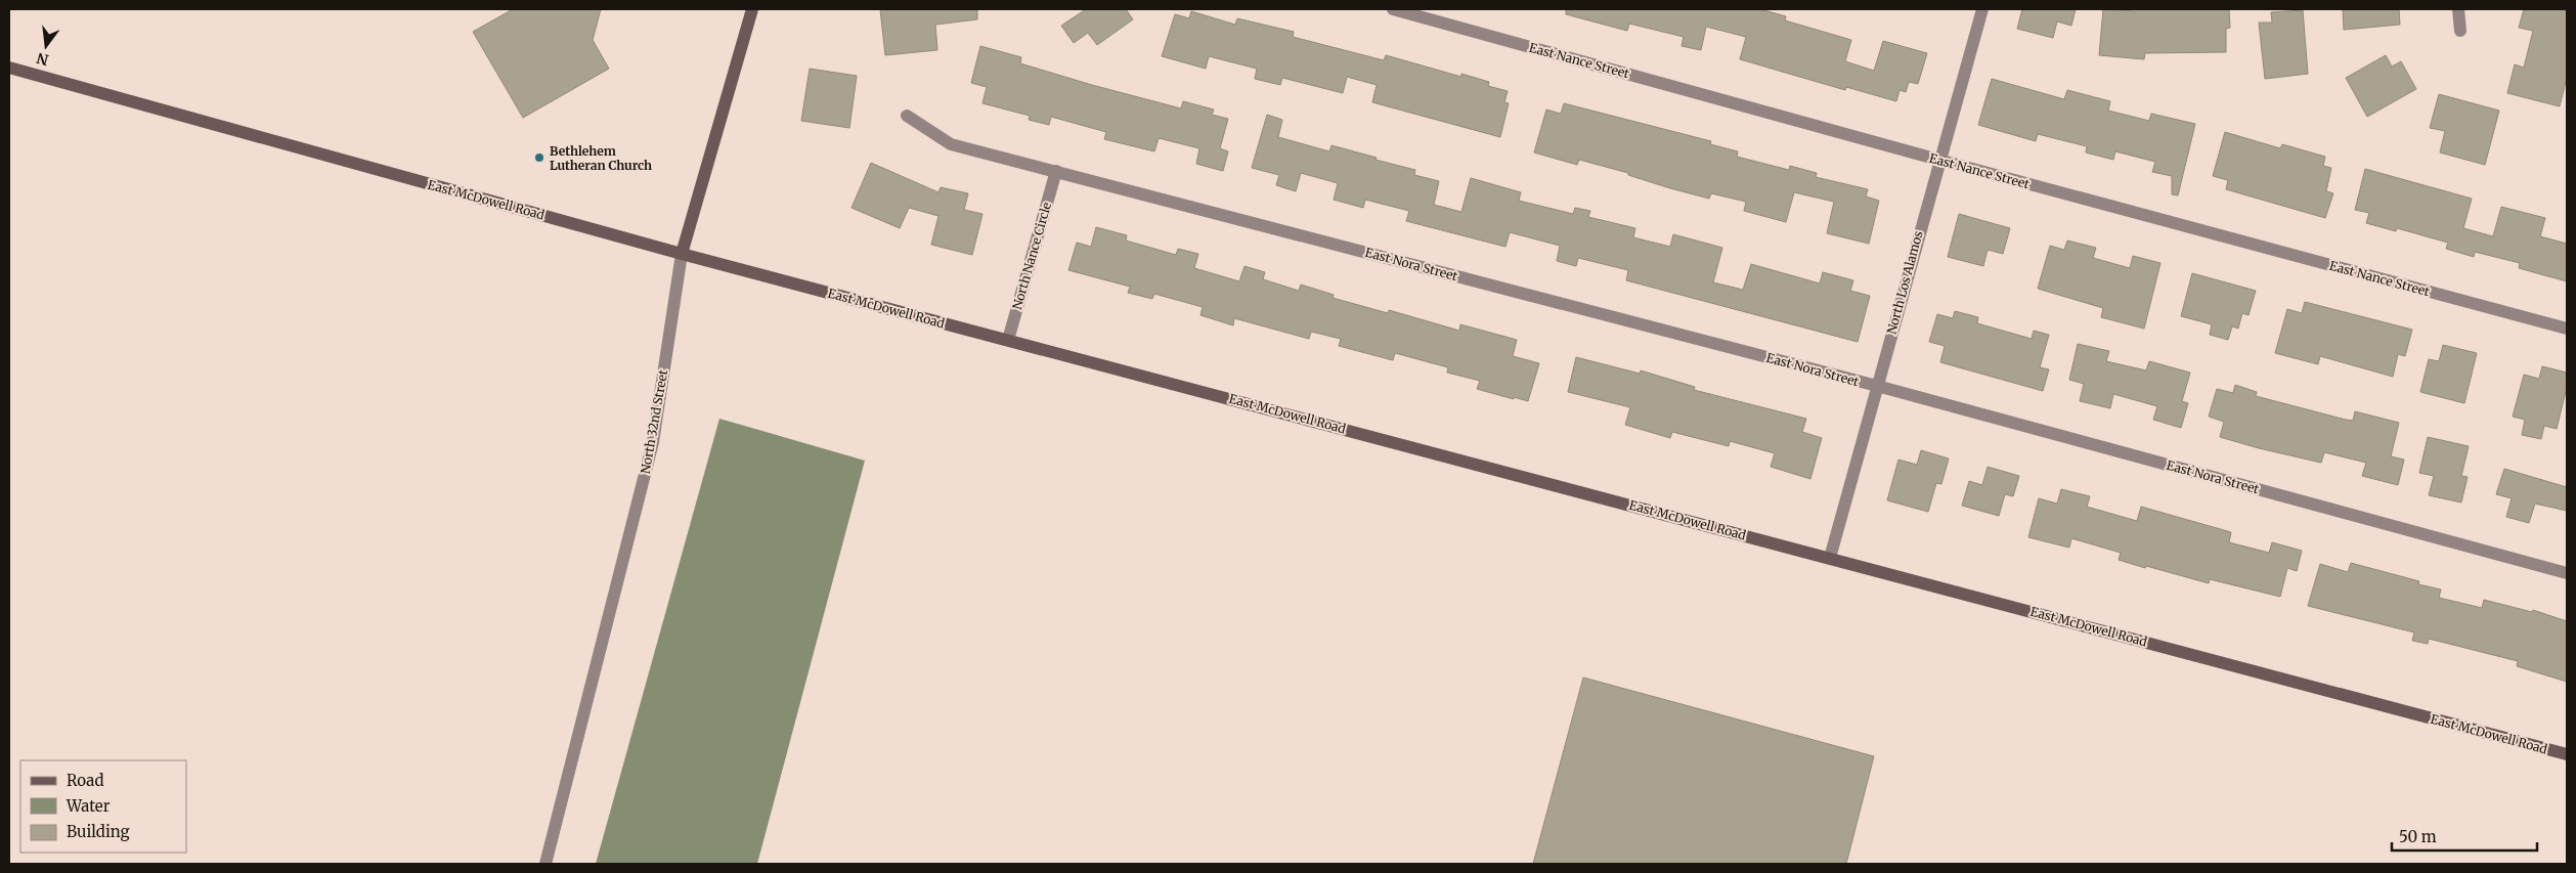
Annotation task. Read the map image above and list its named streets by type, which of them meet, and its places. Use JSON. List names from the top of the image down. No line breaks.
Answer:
{"streets":{"main road":["East McDowell Road","North 32nd Street"],"street":["East Nance Street","North Nance Circle","East Nora Street","North Los Alamos"]},"crossings":[["East Nance Street","North Los Alamos"],["East McDowell Road","North Nance Circle"],["East McDowell Road","North Los Alamos"],["East McDowell Road","North 32nd Street"],["North Nance Circle","East Nora Street"],["East Nora Street","North Los Alamos"]],"places":["Bethlehem Lutheran Church"],"legend":["Road","Water","Building"],"scale_bar":"50 m","north":"bottom"}
